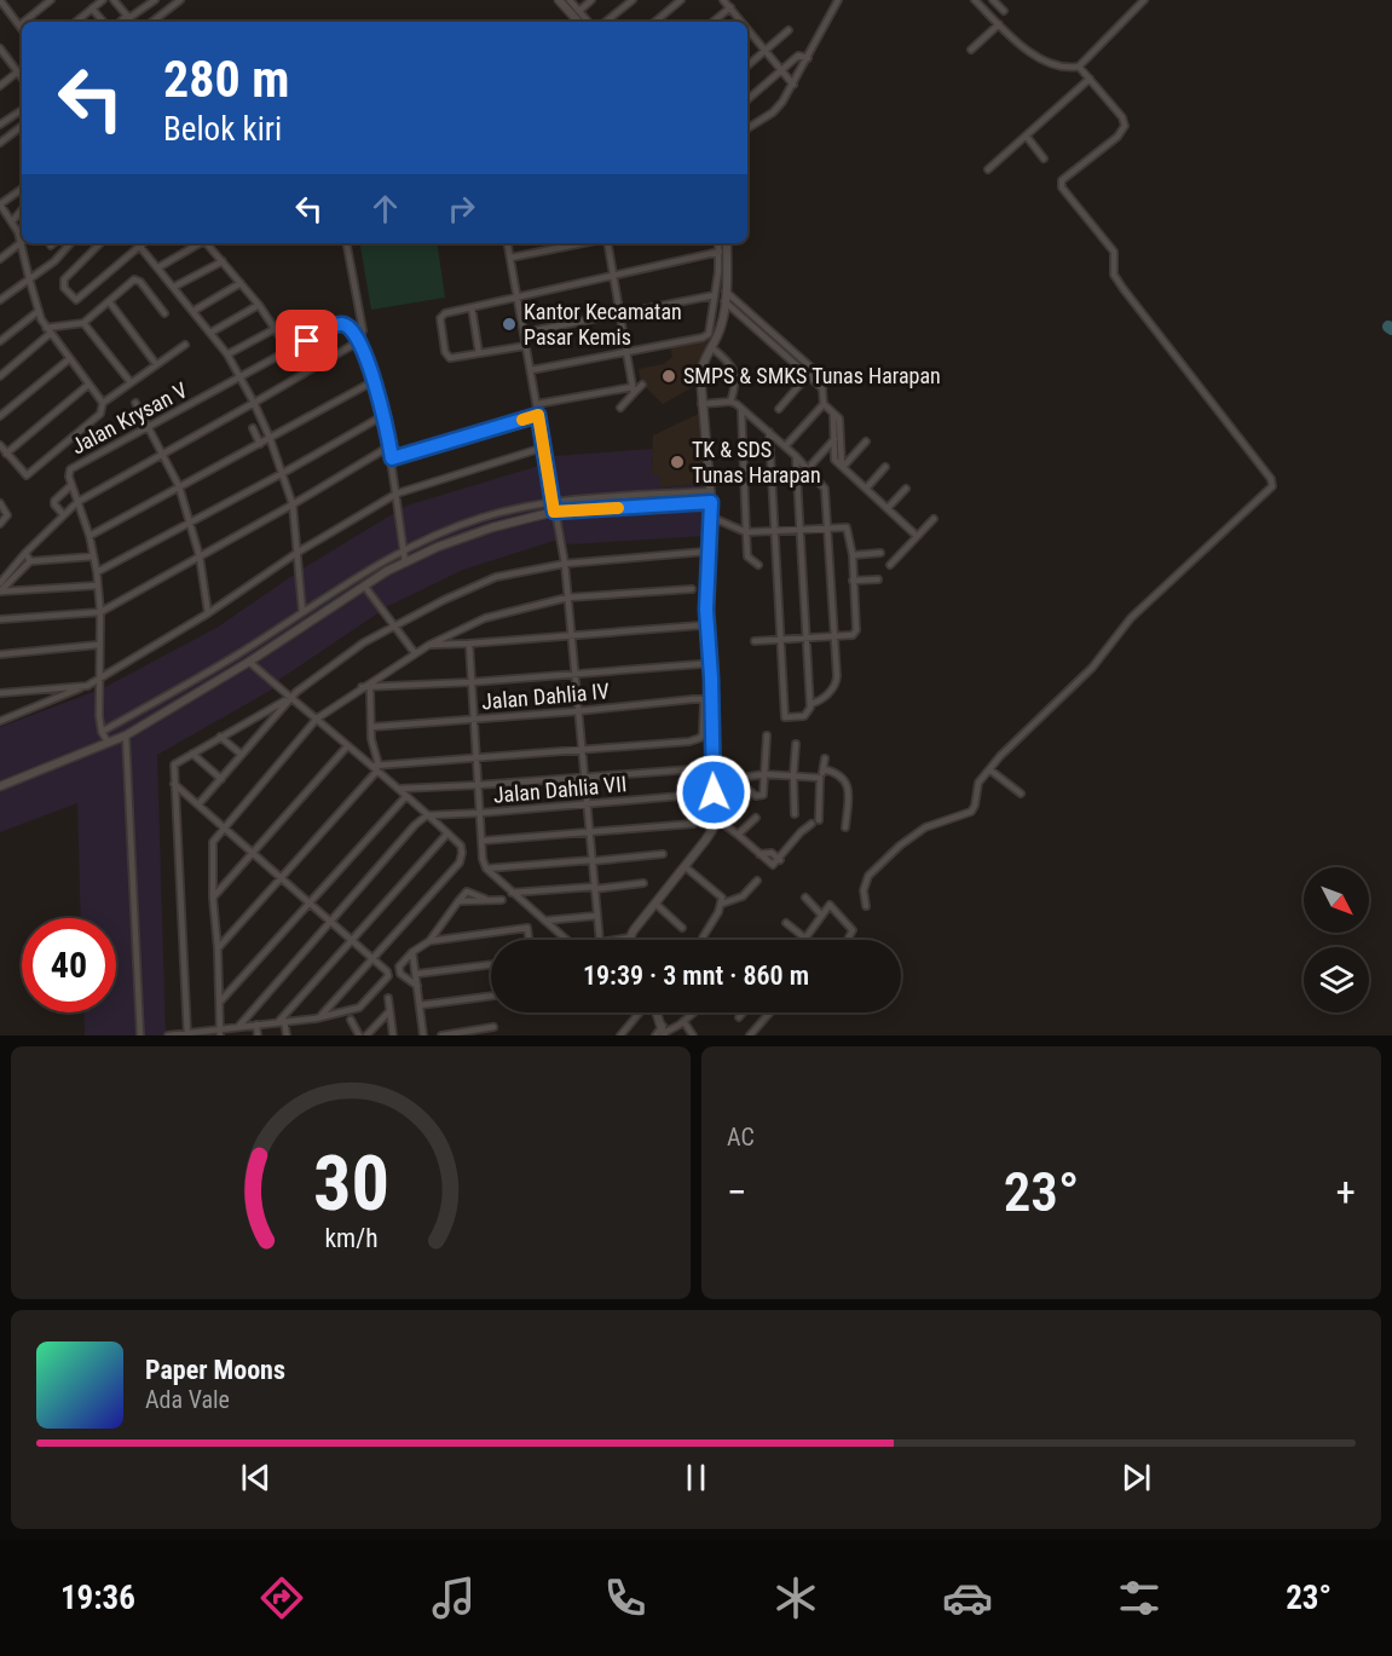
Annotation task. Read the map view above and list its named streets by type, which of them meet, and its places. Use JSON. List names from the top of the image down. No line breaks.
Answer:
{"streets":{"street":["Jalan Krysan V","Jalan Dahlia IV","Jalan Dahlia VII"]},"places":["Kantor Kecamatan Pasar Kemis","SMPS & SMKS Tunas Harapan","TK & SDS Tunas Harapan"],"north":"bottom right","page":{"turn":["280 m","Belok kiri"],"limit":"40","trip":"19:39 · 3 mnt · 860 m","tile":"AC","heat":["−","23°","+"],"song":["Paper Moons","Ada Vale"],"tabs":["19:36","23°"],"gauge":["30","km/h"]}}
